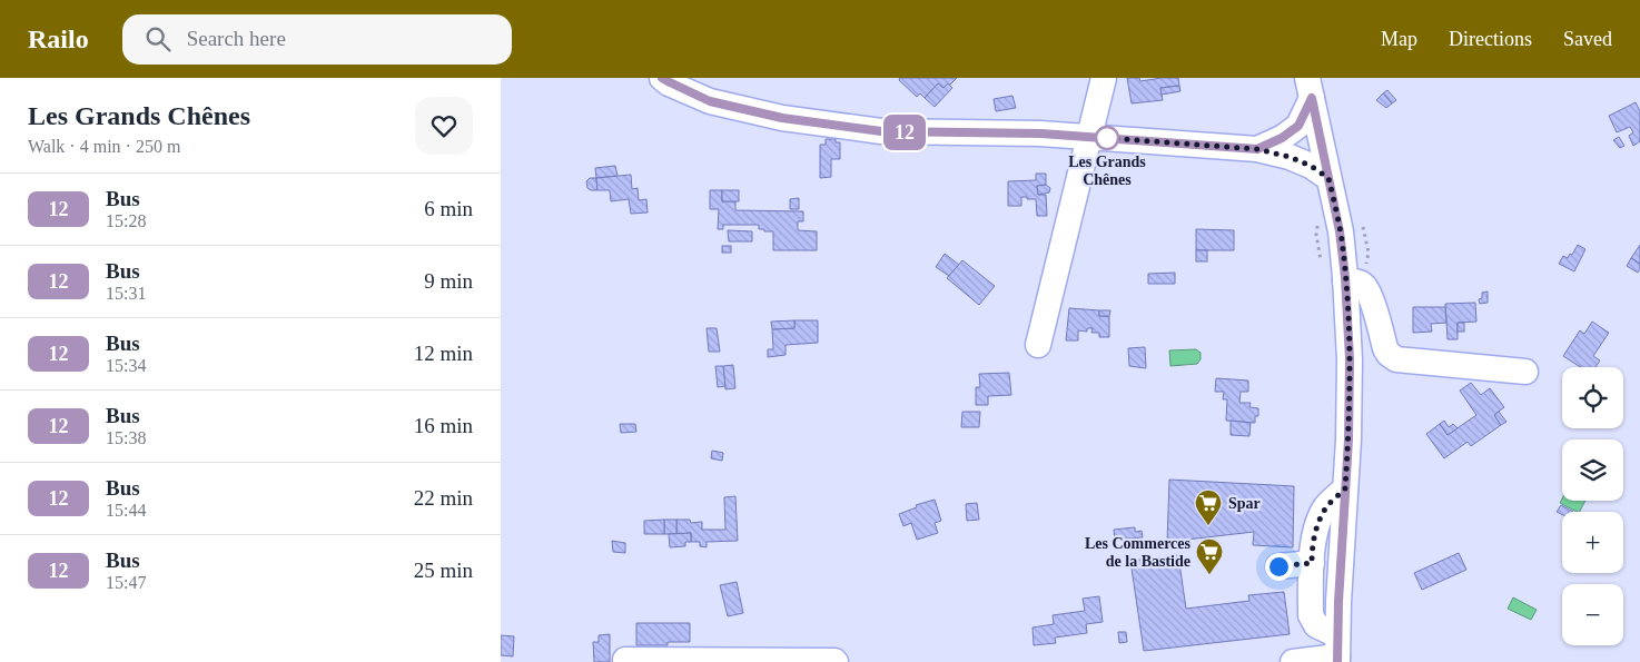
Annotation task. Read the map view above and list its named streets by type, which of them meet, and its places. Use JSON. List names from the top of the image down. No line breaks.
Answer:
{"places":{"other":["Les Grands Chênes"],"supermarket":["Spar","Les Commerces de la Bastide"]},"lines":["bus line 12"],"page":{"header":"Railo","search":"Search here","nav":["Map","Directions","Saved"],"heading":["Les Grands Chênes","Walk · 4 min · 250 m"],"on_map":"12","list":[{"mark":"12","name":"Bus","note":"15:28","value":"6 min"},{"mark":"12","name":"Bus","note":"15:31","value":"9 min"},{"mark":"12","name":"Bus","note":"15:34","value":"12 min"},{"mark":"12","name":"Bus","note":"15:38","value":"16 min"},{"mark":"12","name":"Bus","note":"15:44","value":"22 min"},{"mark":"12","name":"Bus","note":"15:47","value":"25 min"}],"map_buttons":["+","−"]}}
